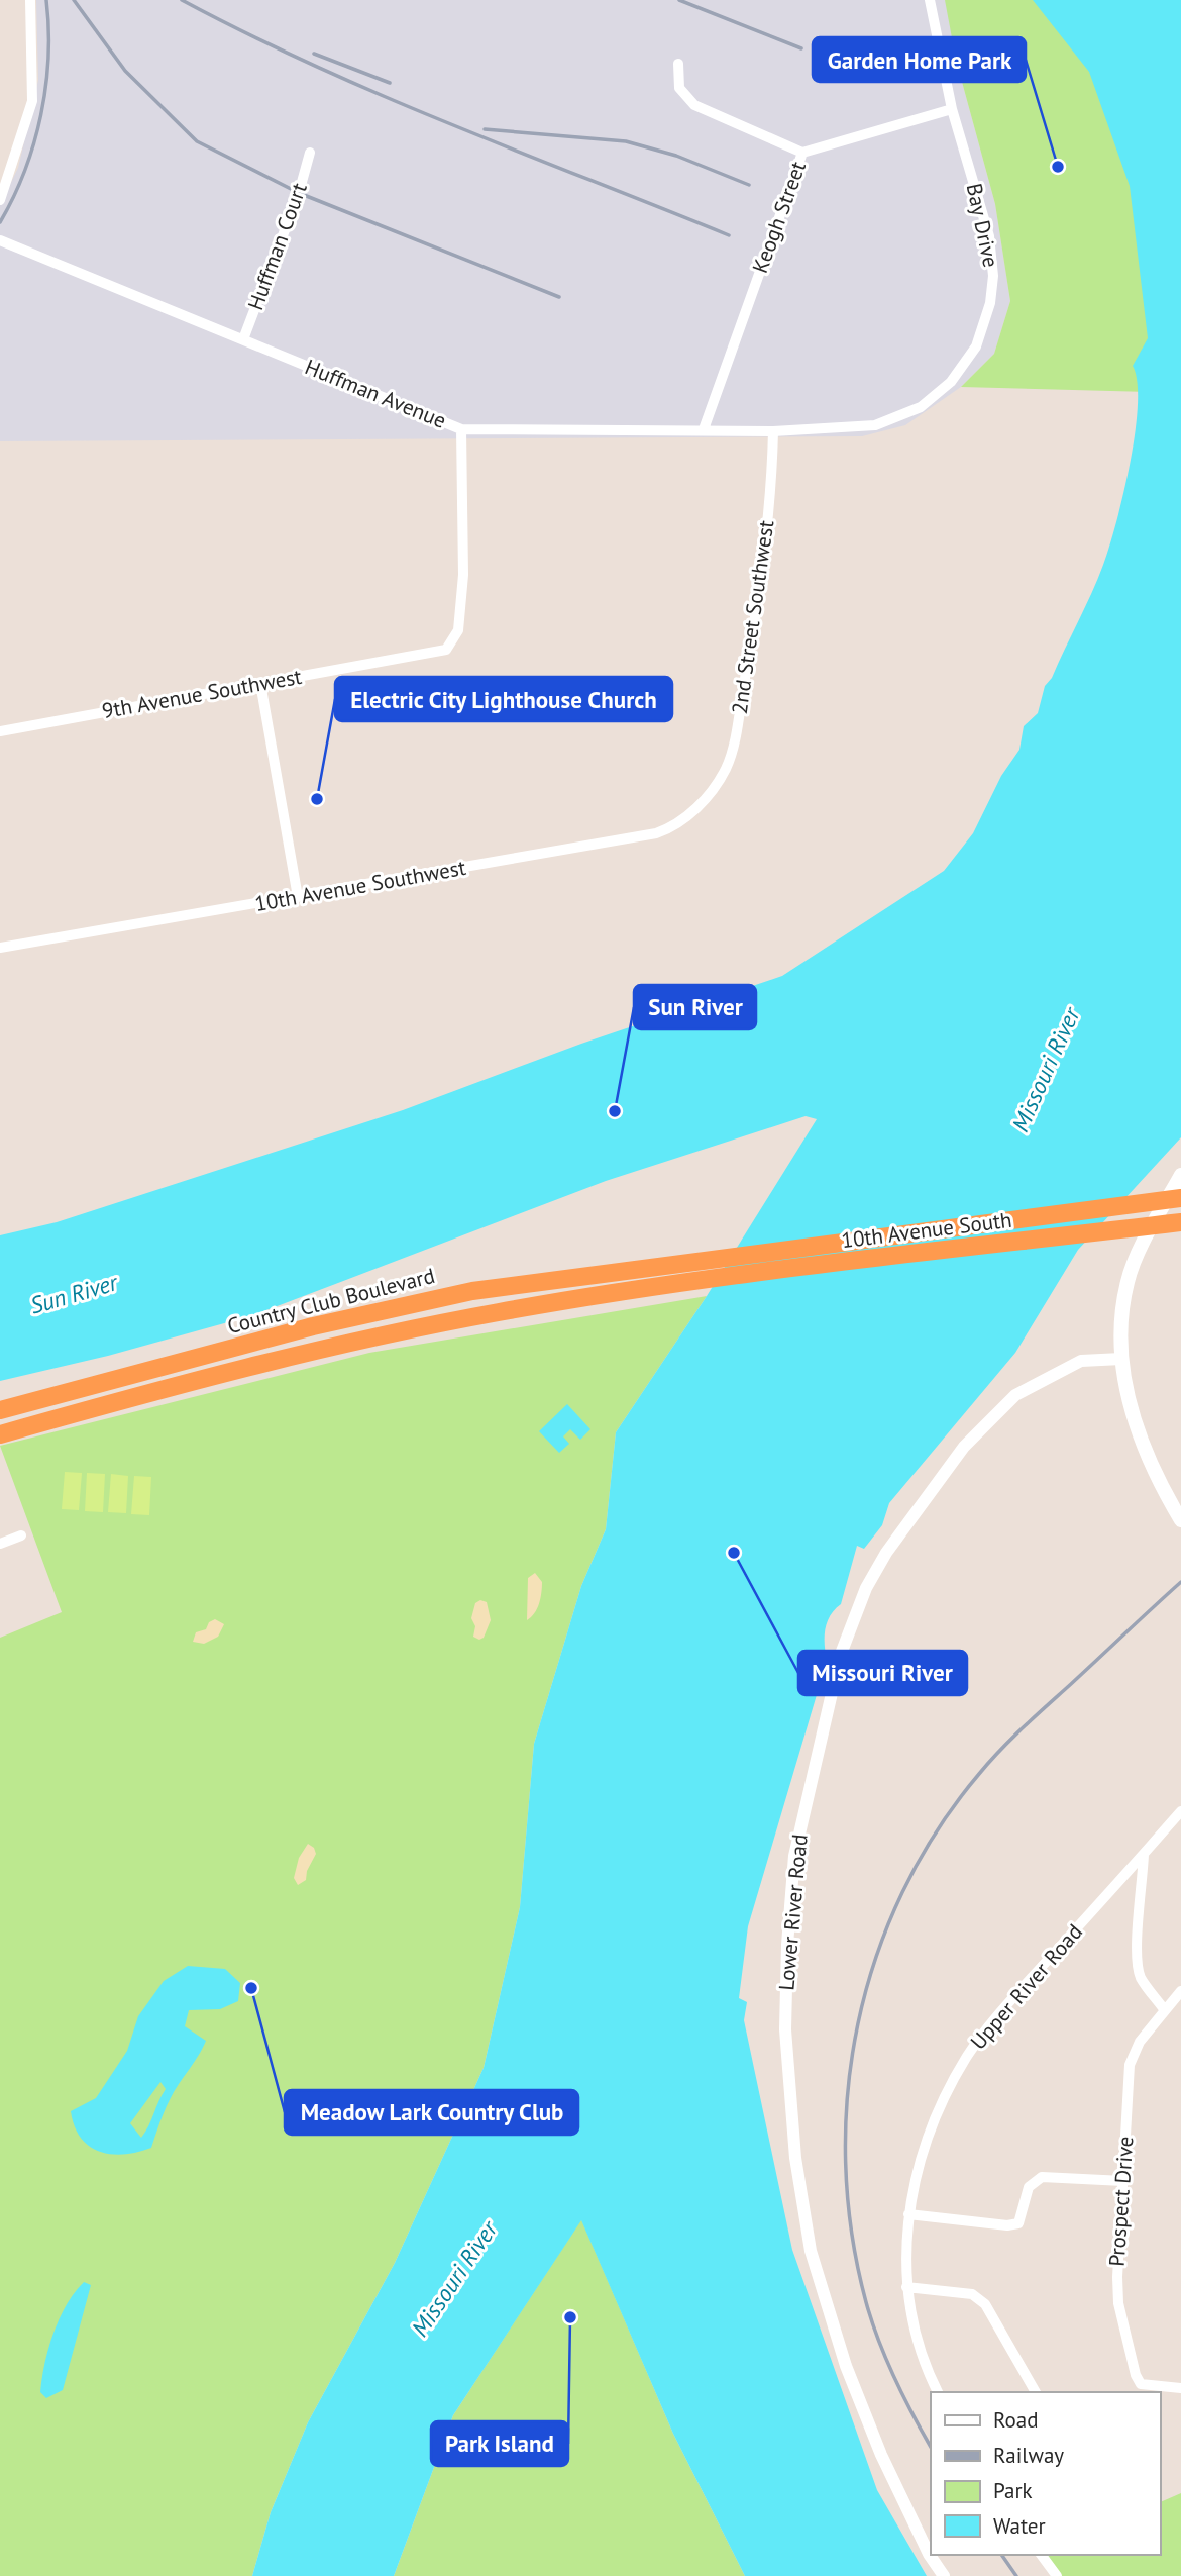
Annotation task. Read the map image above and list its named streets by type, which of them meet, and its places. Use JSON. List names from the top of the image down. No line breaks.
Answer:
{"streets":{"highway":["10th Avenue South","Country Club Boulevard"],"street":["Keogh Street","Bay Drive","Huffman Court","Huffman Avenue","2nd Street Southwest","9th Avenue Southwest","10th Avenue Southwest","Lower River Road","Upper River Road","Prospect Drive"]},"crossings":[["Keogh Street","Bay Drive"],["Keogh Street","Huffman Avenue"],["Bay Drive","Huffman Avenue"],["Bay Drive","2nd Street Southwest"],["Huffman Court","Huffman Avenue"],["Huffman Avenue","2nd Street Southwest"],["Huffman Avenue","9th Avenue Southwest"],["2nd Street Southwest","10th Avenue Southwest"],["10th Avenue South","Country Club Boulevard"]],"water":["Missouri River","Sun River"],"places":["Garden Home Park","Electric City Lighthouse Church","Sun River","Missouri River","Meadow Lark Country Club","Park Island"],"legend":["Road","Railway","Park","Water"]}
